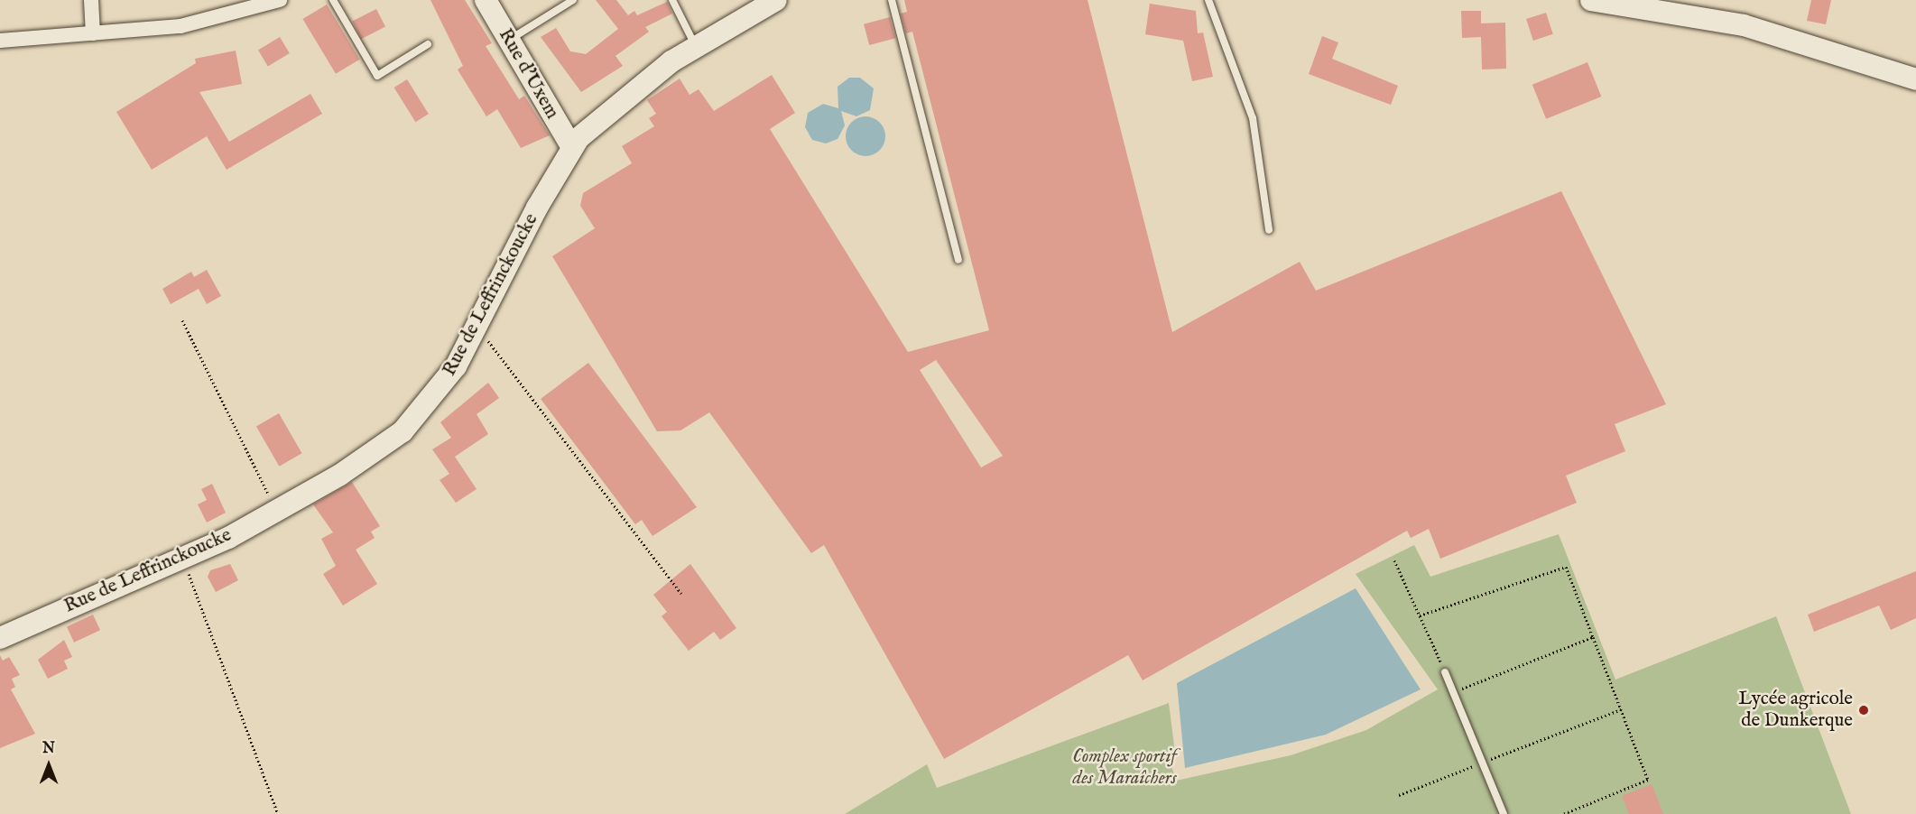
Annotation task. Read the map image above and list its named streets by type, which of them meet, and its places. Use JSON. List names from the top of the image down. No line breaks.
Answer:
{"streets":{"street":["Rue d'Uxem","Rue de Leffrinckoucke"]},"crossings":[["Rue d'Uxem","Rue de Leffrinckoucke"]],"parks":["Complex sportif des Maraîchers"],"places":["Lycée agricole de Dunkerque"],"north":"top"}
